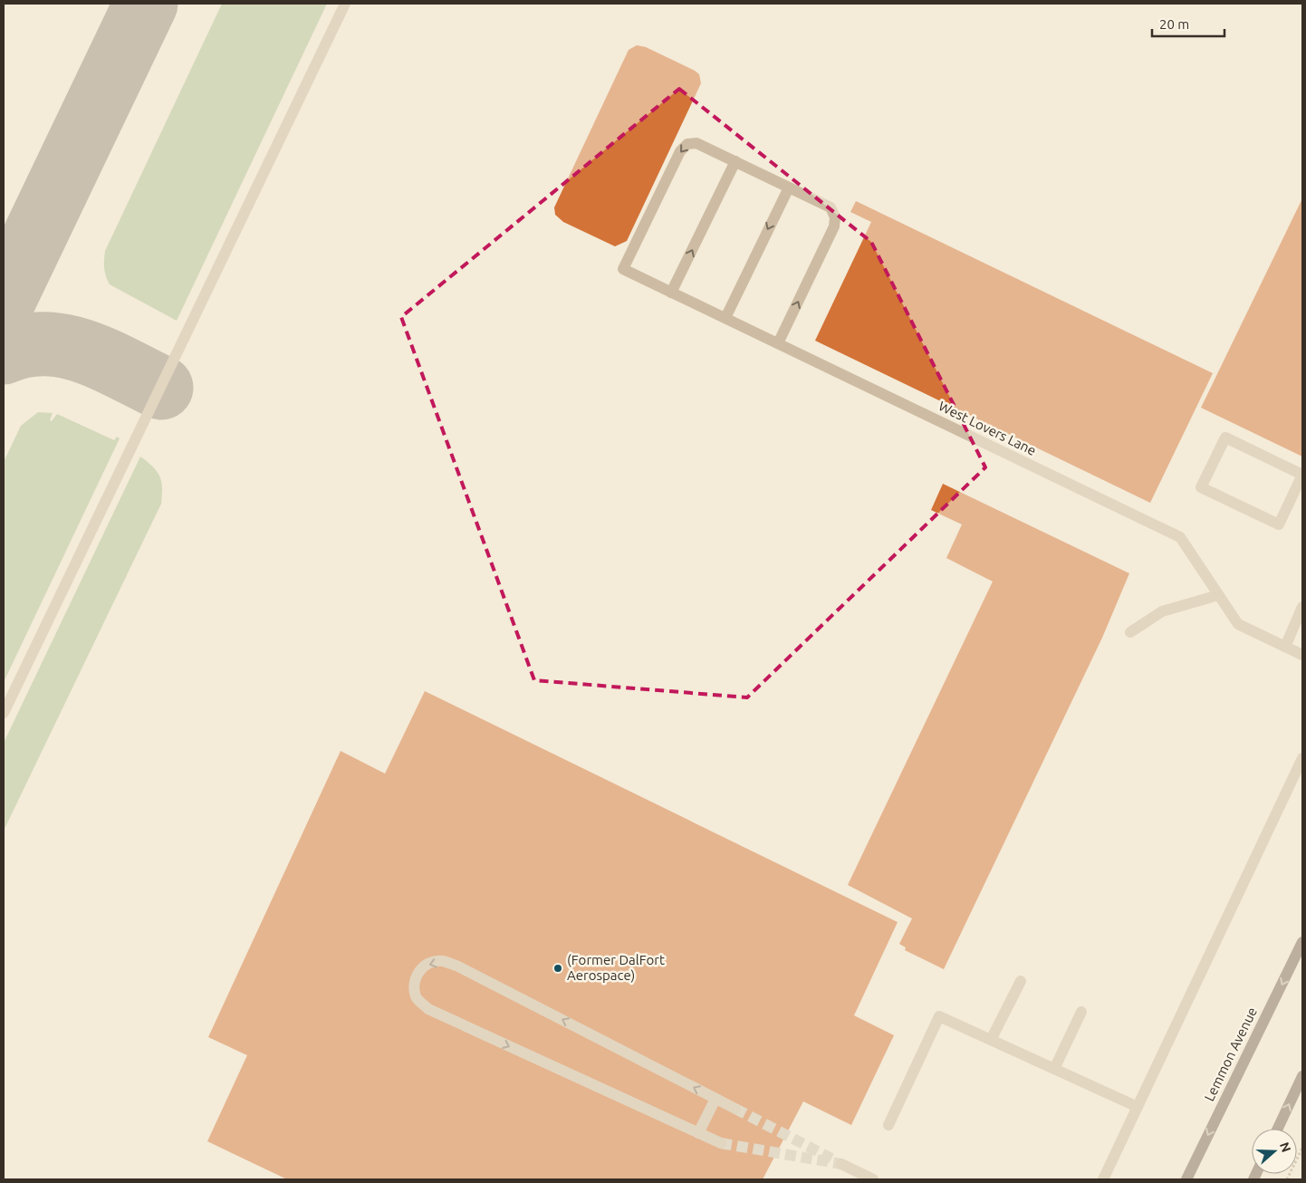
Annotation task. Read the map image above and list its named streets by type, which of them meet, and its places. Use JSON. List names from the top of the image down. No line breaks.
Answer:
{"streets":{"main road":["Lemmon Avenue"],"lane":["West Lovers Lane"]},"one_way":["Lemmon Avenue"],"places":["(Former DalFort Aerospace)"],"scale_bar":"20 m","north":"right"}
